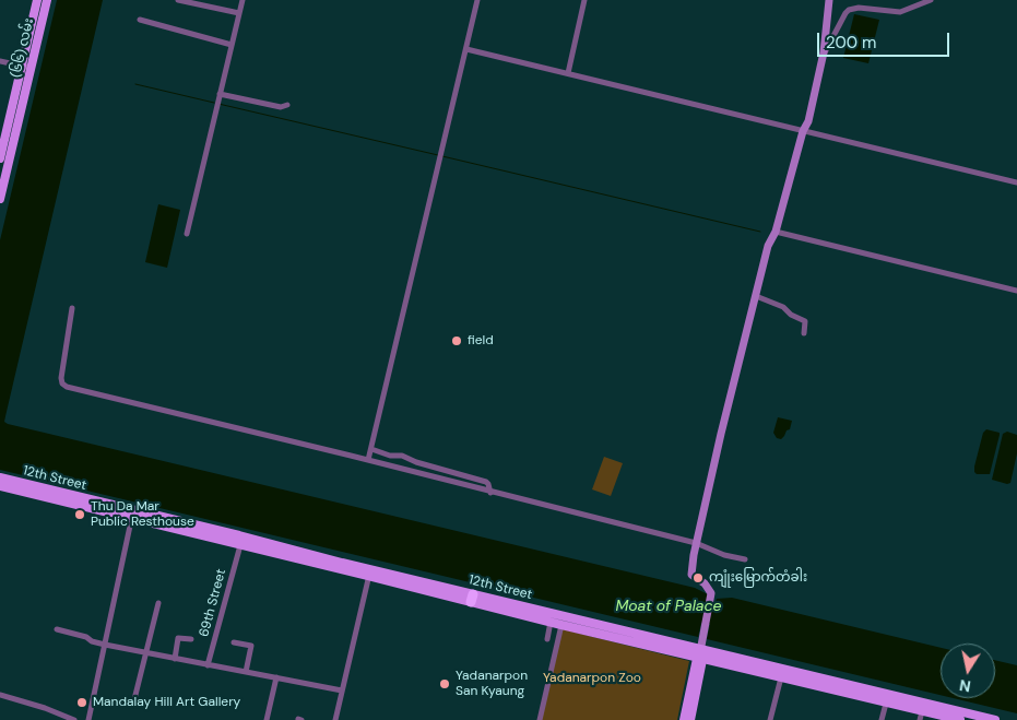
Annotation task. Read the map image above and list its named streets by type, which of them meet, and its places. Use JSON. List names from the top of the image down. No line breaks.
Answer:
{"streets":{"main road":["(၆၆) လမ်း","12th Street"],"street":["69th Street"]},"crossings":[["12th Street","69th Street"]],"water":["Moat of Palace"],"parks":["Yadanarpon Zoo"],"places":["field","Thu Da Mar Public Resthouse","ကျုံးမြောက်တံခါး","Yadanarpon San Kyaung","Mandalay Hill Art Gallery"],"scale_bar":"200 m","north":"bottom"}
